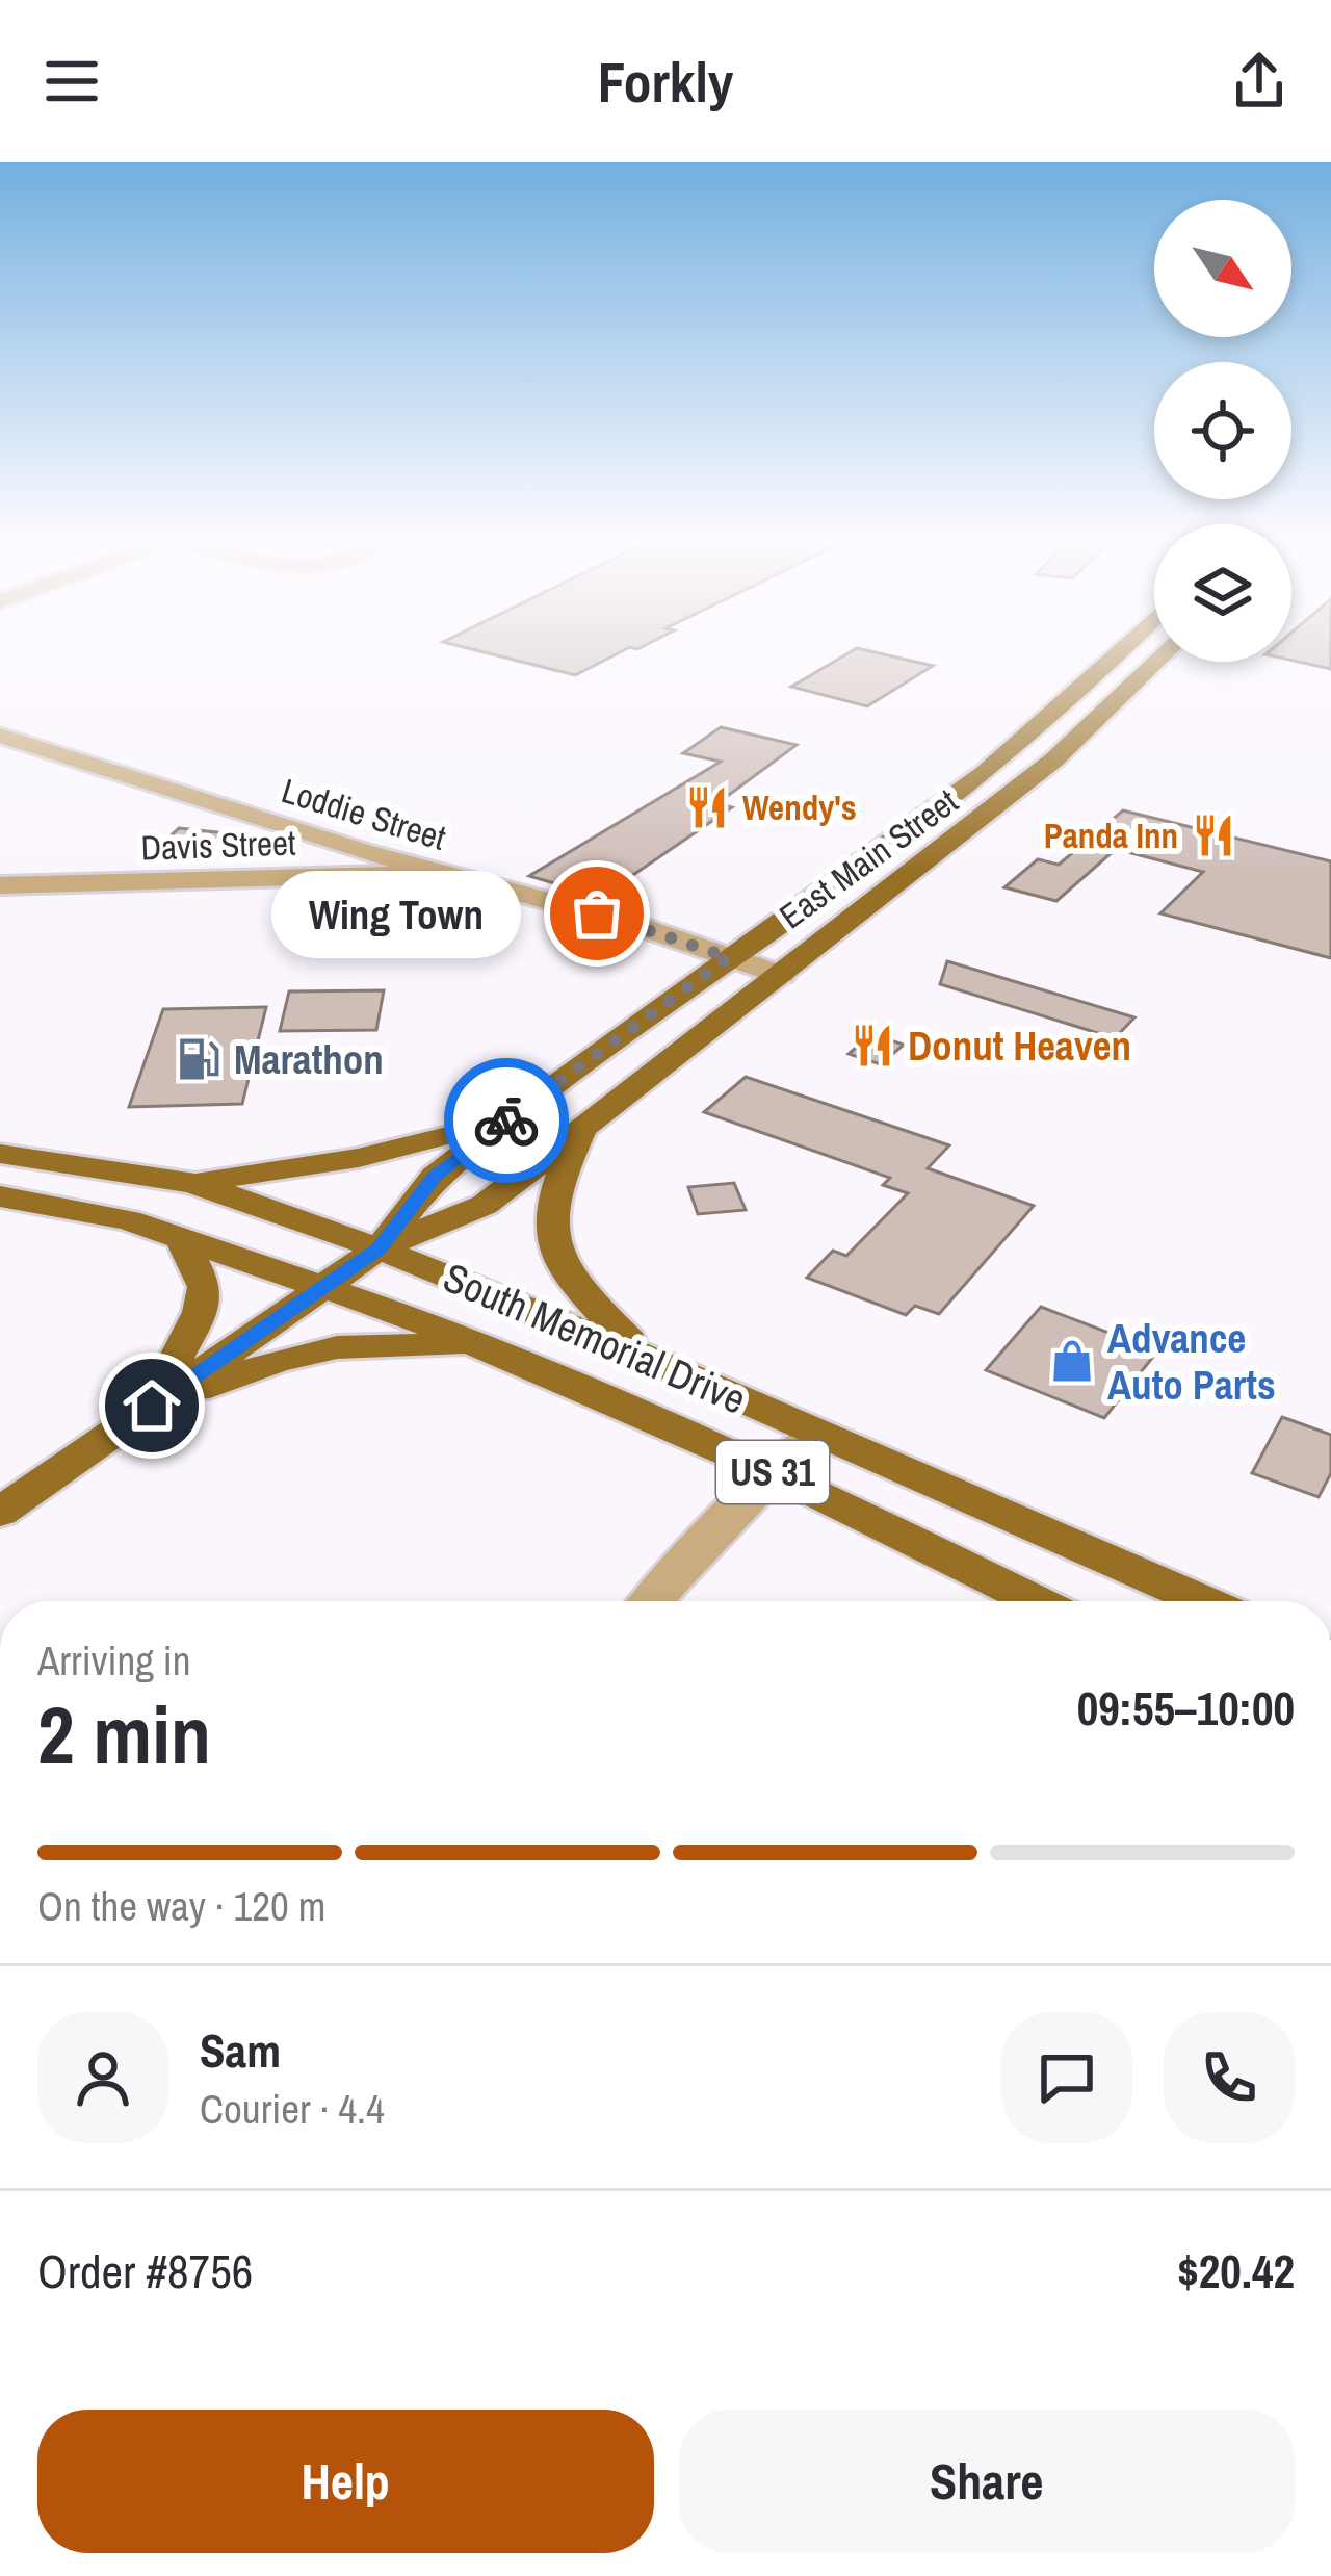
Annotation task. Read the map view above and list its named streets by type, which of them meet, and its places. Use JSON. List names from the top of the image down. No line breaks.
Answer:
{"streets":{"main road":["East Main Street","South Memorial Drive","US 31"],"street":["Loddie Street","Davis Street"]},"crossings":[["Loddie Street","Davis Street"],["Loddie Street","East Main Street"],["East Main Street","South Memorial Drive"]],"places":{"restaurant":["Wendy's","Panda Inn","Donut Heaven"],"other":["Wing Town"],"fuel station":["Marathon"],"shop":["Advance Auto Parts"]},"north":"bottom right","page":{"header":"Forkly","bubble":"Wing Town","heading":["2 min","Arriving in","09:55–10:00"],"panel":["Sam","Courier · 4.4","Order #8756","$20.42"],"bar":"On the way · 120 m","buttons":["Help","Share"]}}
